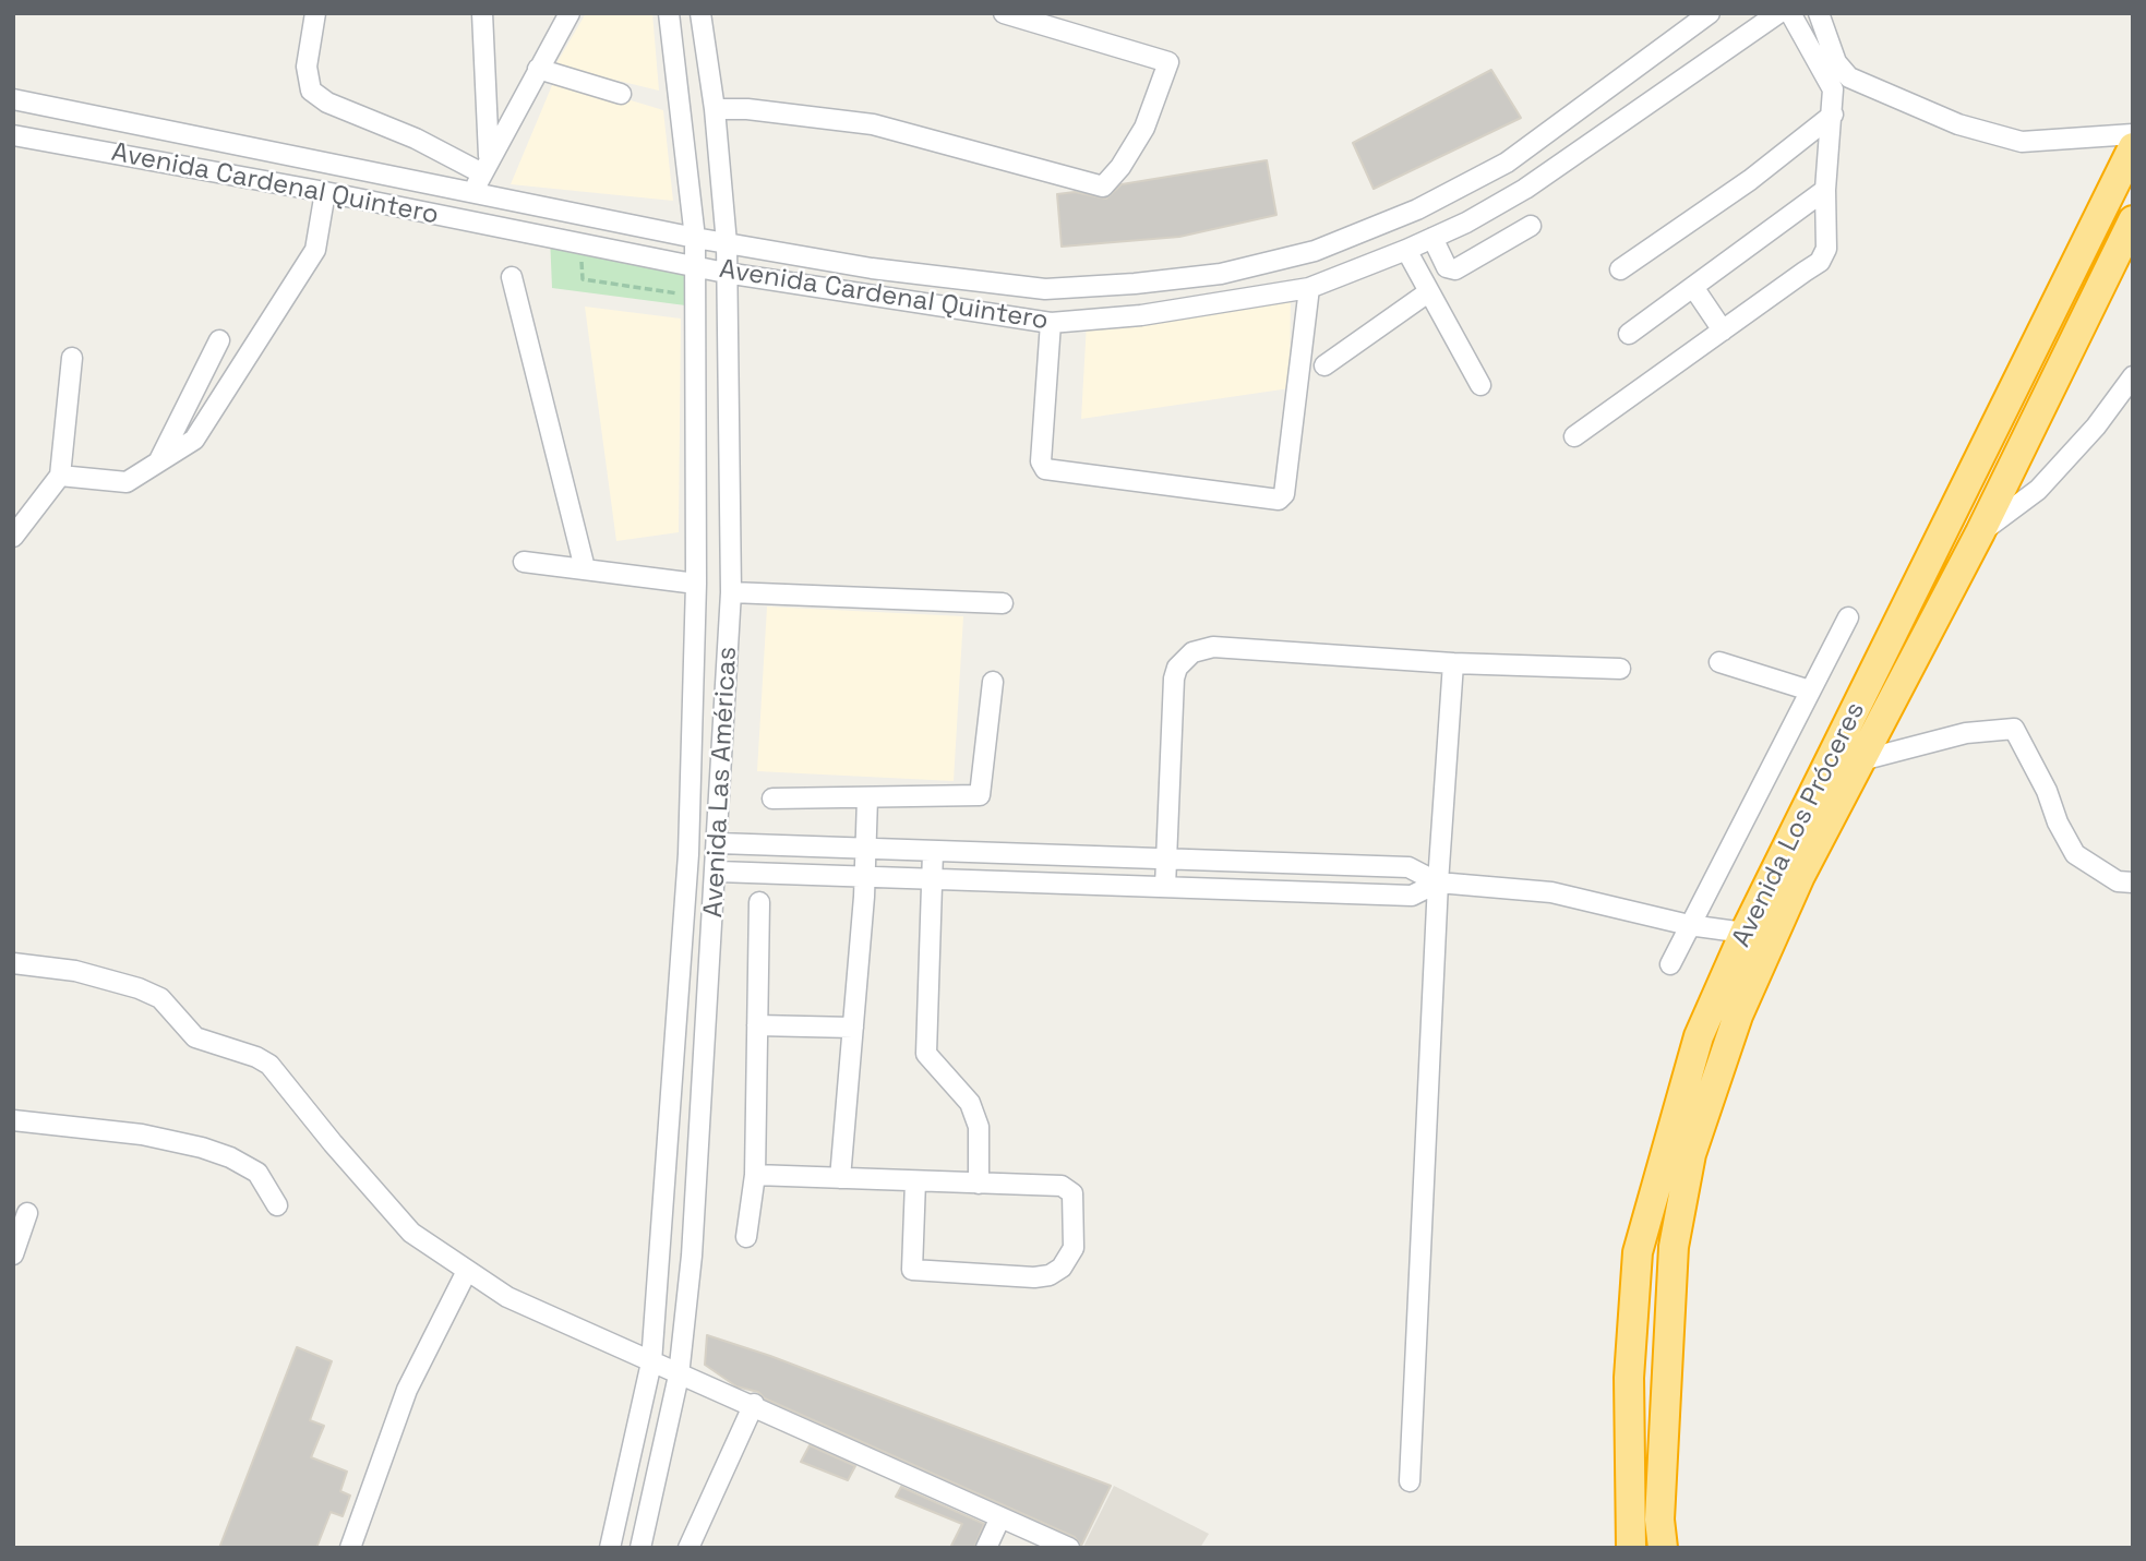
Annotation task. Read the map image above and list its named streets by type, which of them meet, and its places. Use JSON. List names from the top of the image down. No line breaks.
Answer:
{"streets":{"highway":["Avenida Los Próceres"],"street":["Avenida Cardenal Quintero","Avenida Las Américas"]},"crossings":[["Avenida Cardenal Quintero","Avenida Las Américas"]]}
